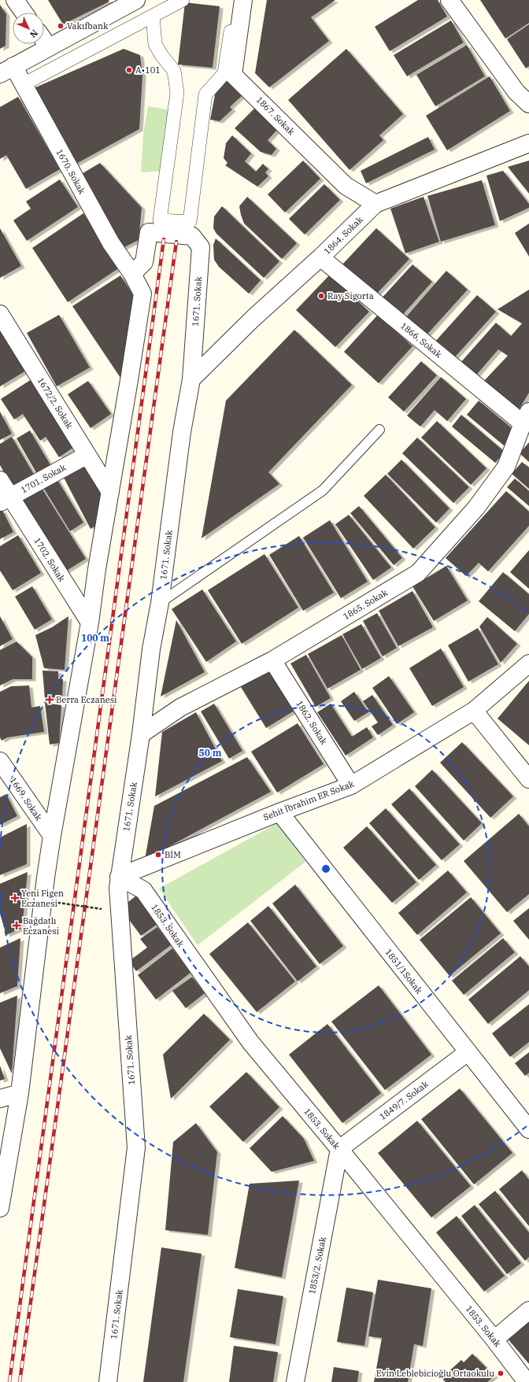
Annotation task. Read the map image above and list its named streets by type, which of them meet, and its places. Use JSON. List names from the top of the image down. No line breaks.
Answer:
{"streets":{"street":["1867. Sokak","1670. Sokak","1864. Sokak","1671. Sokak","1866. Sokak","1672/2. Sokak","1701. Sokak","1702. Sokak","1865. Sokak","1862. Sokak","1669. Sokak","Sehit İbrahim ER Sokak","1853. Sokak","1851/1Sokak","1849/7. Sokak","1853/2. Sokak"]},"crossings":[["1867. Sokak","1864. Sokak"],["1670. Sokak","1671. Sokak"],["1864. Sokak","1671. Sokak"],["1864. Sokak","1866. Sokak"],["1671. Sokak","1865. Sokak"],["1671. Sokak","Sehit İbrahim ER Sokak"],["1671. Sokak","1853. Sokak"],["1866. Sokak","1865. Sokak"],["1672/2. Sokak","1701. Sokak"],["1701. Sokak","1702. Sokak"],["1865. Sokak","1862. Sokak"],["1862. Sokak","Sehit İbrahim ER Sokak"],["Sehit İbrahim ER Sokak","1853. Sokak"],["Sehit İbrahim ER Sokak","1851/1Sokak"],["1853. Sokak","1849/7. Sokak"],["1853. Sokak","1853/2. Sokak"],["1851/1Sokak","1849/7. Sokak"],["1849/7. Sokak","1853/2. Sokak"]],"places":{"other":["Vakıfbank","A•101","Ray Sigorta","BİM","Evin Leblebicioğlu Ortaokulu"],"health":["Berra Eczanesi","Yeni Figen Eczanesi","Bağdatlı Eczanesi"]},"north":"bottom right","rings":["100 m","50 m"]}
